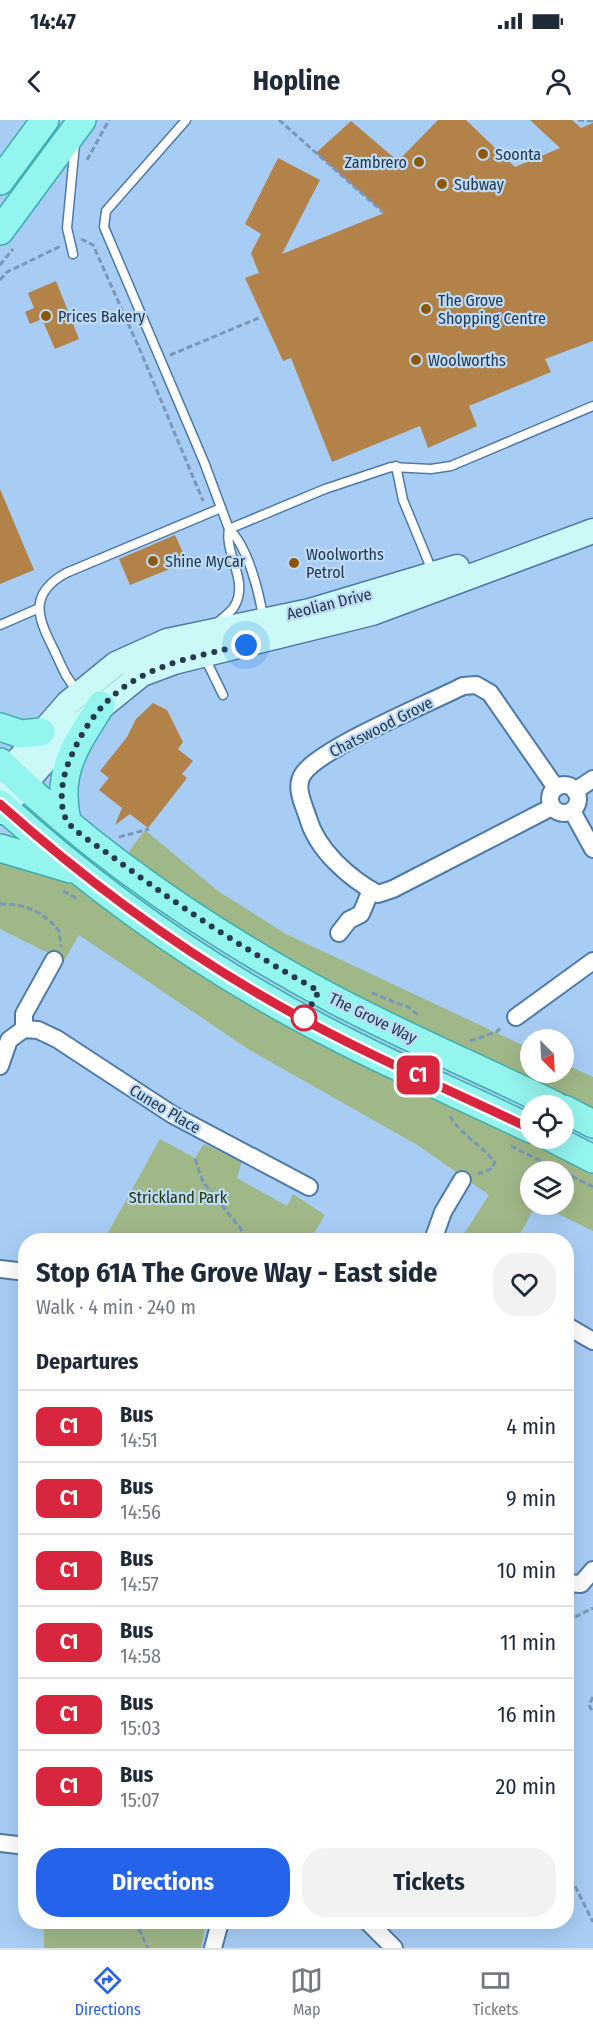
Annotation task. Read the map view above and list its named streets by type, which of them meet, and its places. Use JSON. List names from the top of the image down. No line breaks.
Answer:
{"streets":{"main road":["The Grove Way"],"street":["Aeolian Drive","Chatswood Grove","Cuneo Place"]},"crossings":[["Aeolian Drive","The Grove Way"]],"parks":["Strickland Park"],"places":["Soonta","Zambrero","Subway","The Grove Shopping Centre","Prices Bakery","Woolworths","Shine MyCar","Woolworths Petrol"],"lines":["bus line C1"],"north":"bottom right","page":{"status":"14:47","header":"Hopline","on_map":"C1","heading":[["Stop 61A The Grove Way - East side","Walk · 4 min · 240 m"],"Departures"],"list":[{"mark":"C1","name":"Bus","note":"14:51","value":"4 min"},{"mark":"C1","name":"Bus","note":"14:56","value":"9 min"},{"mark":"C1","name":"Bus","note":"14:57","value":"10 min"},{"mark":"C1","name":"Bus","note":"14:58","value":"11 min"},{"mark":"C1","name":"Bus","note":"15:03","value":"16 min"},{"mark":"C1","name":"Bus","note":"15:07","value":"20 min"}],"buttons":["Directions","Tickets"],"tabs":["Directions","Map","Tickets"]}}
